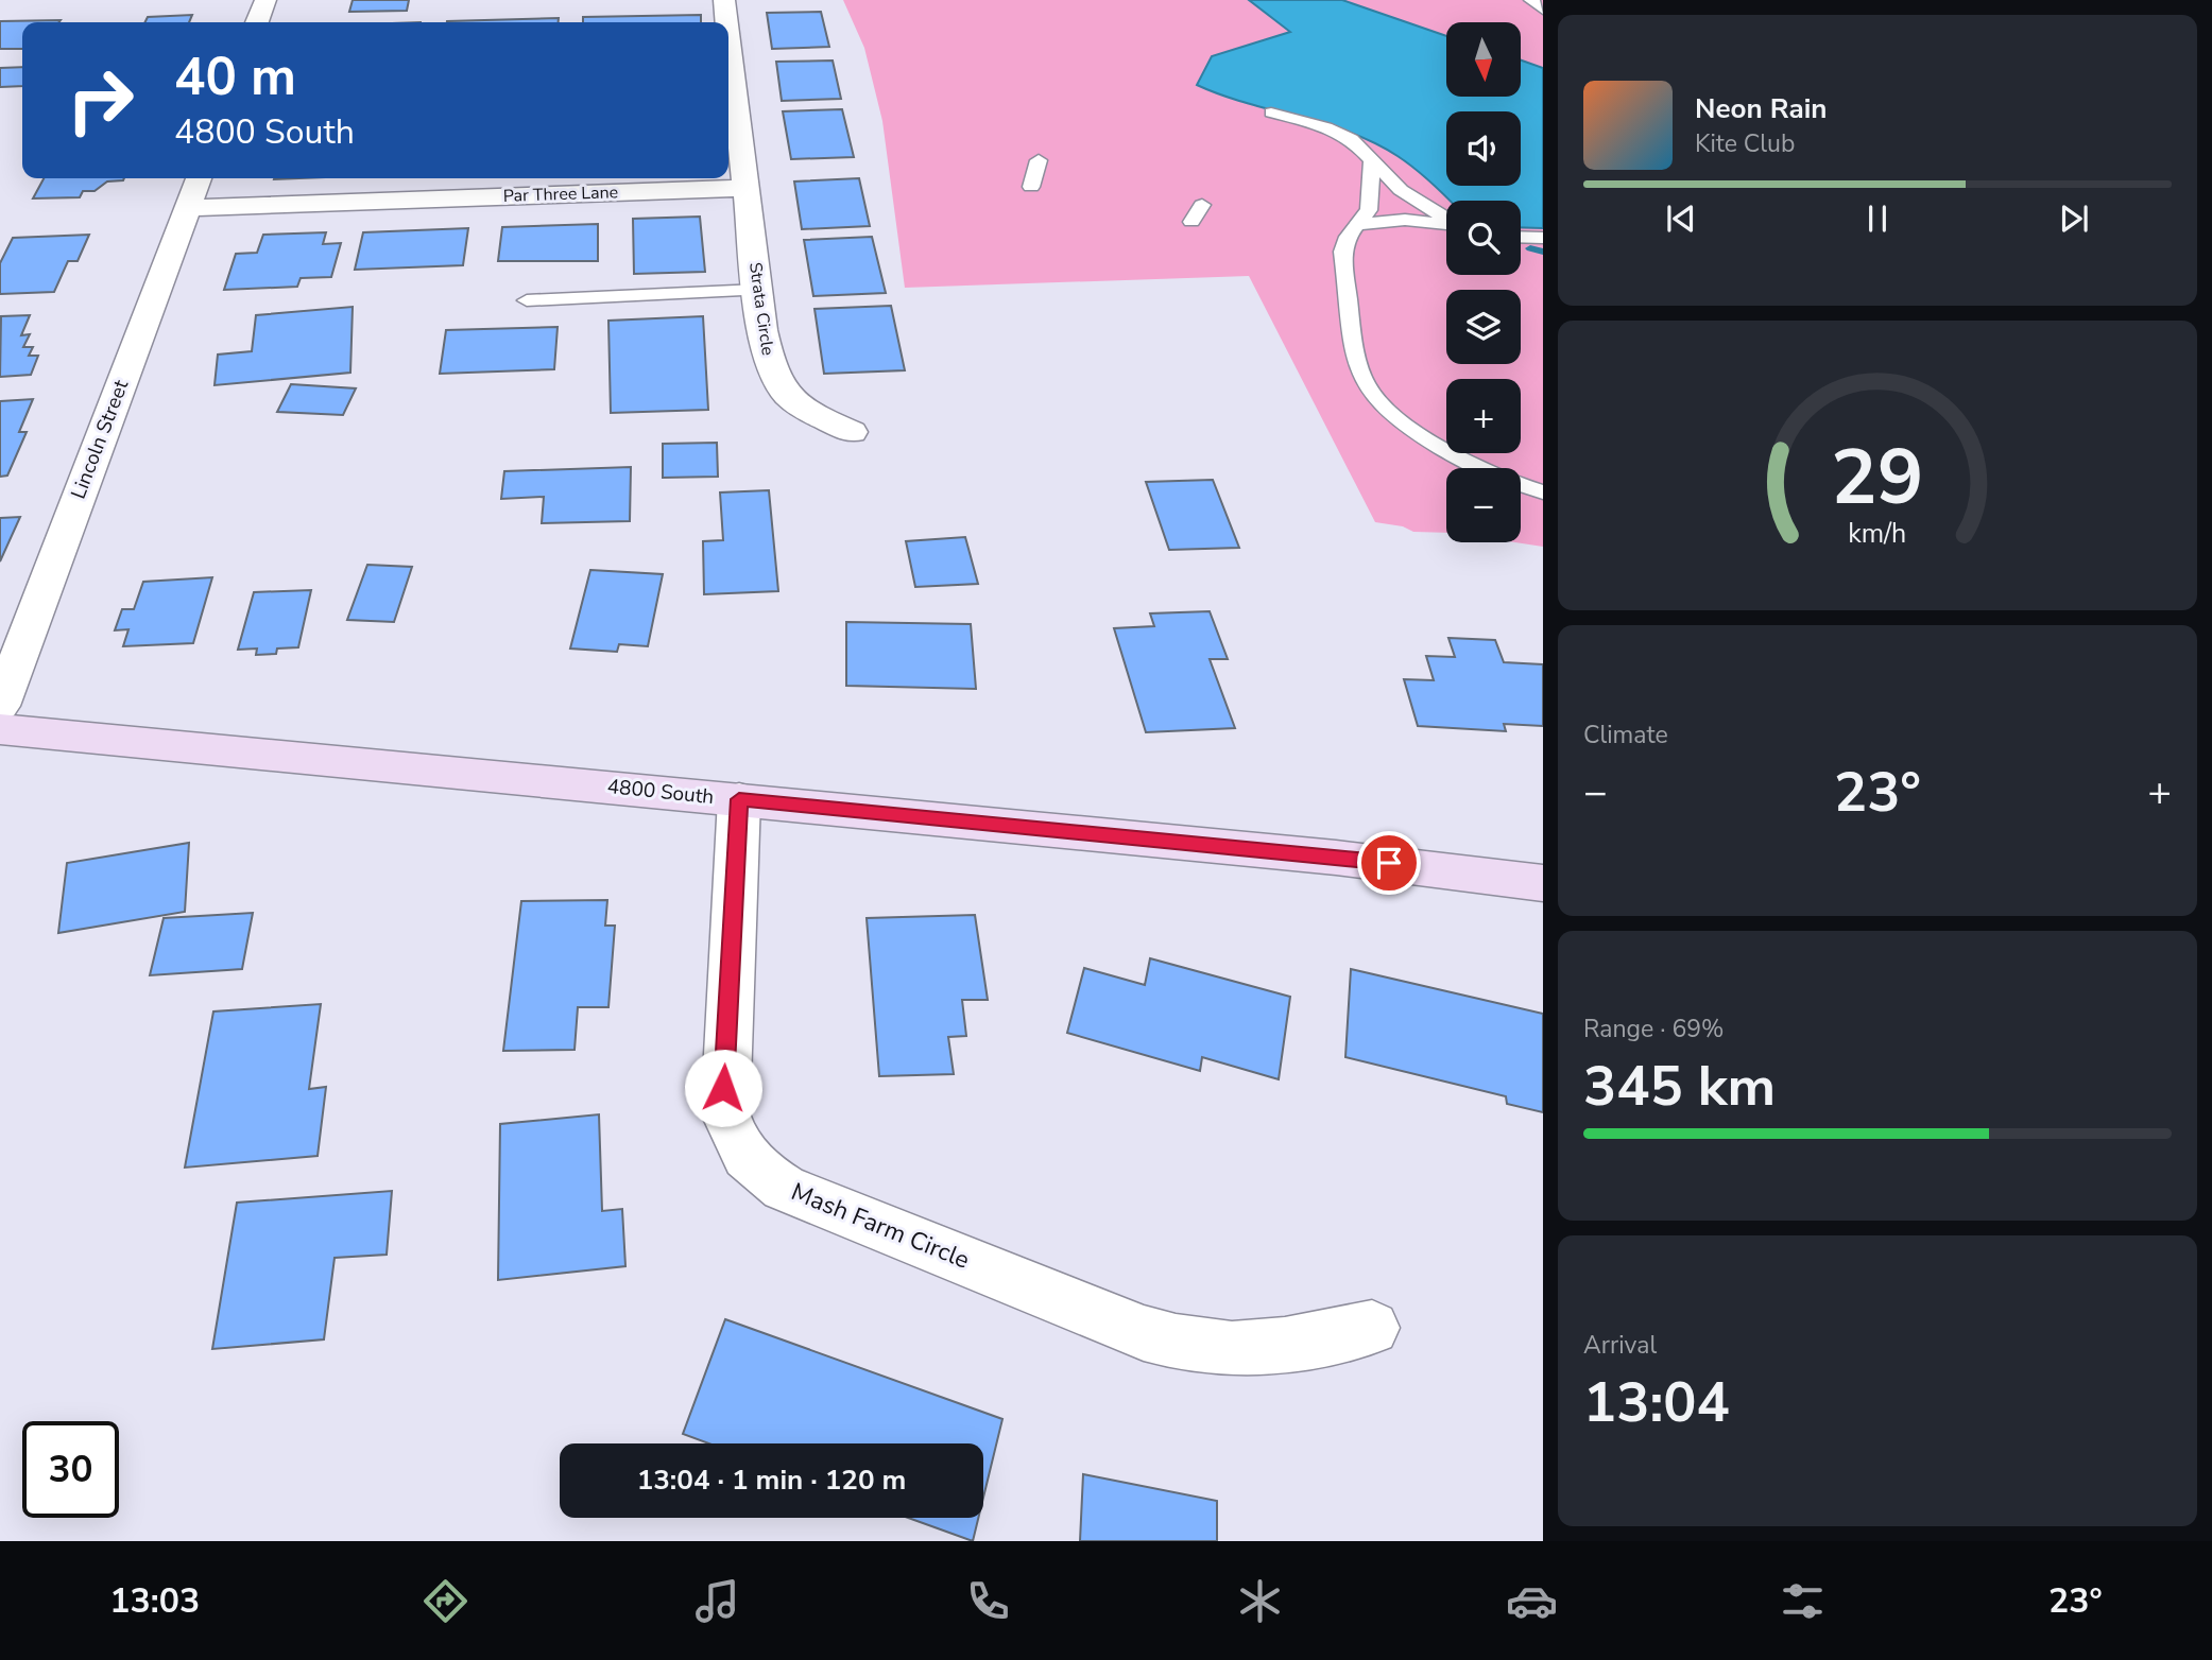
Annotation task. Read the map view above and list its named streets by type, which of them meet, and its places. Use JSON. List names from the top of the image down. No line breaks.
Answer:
{"streets":{"street":["Par Three Lane","Strata Circle","Lincoln Street","4800 South","Mash Farm Circle"]},"crossings":[["Par Three Lane","Strata Circle"],["Par Three Lane","Lincoln Street"],["4800 South","Mash Farm Circle"]],"north":"bottom","page":{"map_buttons":["+","−"],"turn":["40 m","4800 South"],"song":["Neon Rain","Kite Club"],"tile":["Climate",["Range · 69%","345 km"],["Arrival","13:04"]],"heat":["−","23°","+"],"limit":"30","trip":"13:04 · 1 min · 120 m","tabs":["13:03","23°"],"gauge":["29","km/h"]}}
